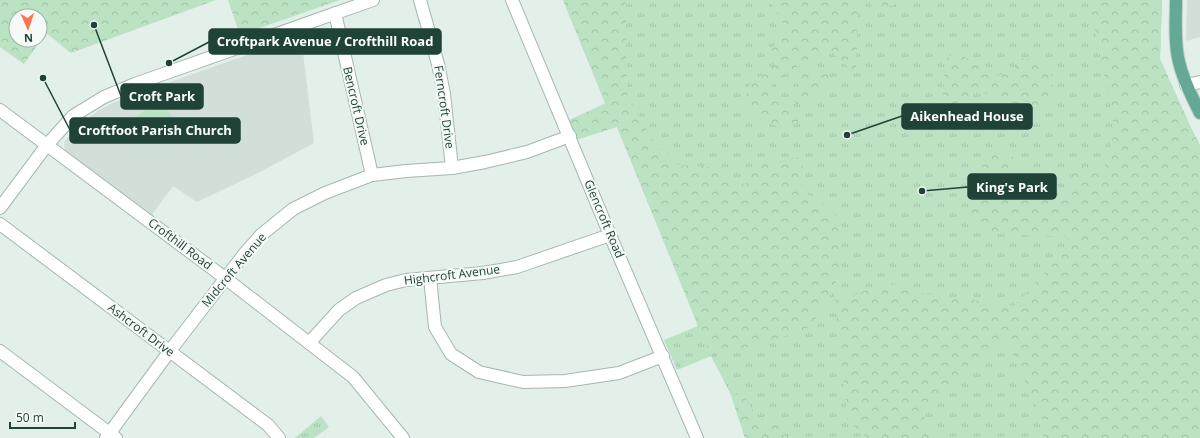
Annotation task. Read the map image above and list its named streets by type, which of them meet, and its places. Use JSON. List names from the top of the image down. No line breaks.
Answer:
{"streets":{"street":["Bencroft Drive","Ferncroft Drive","Glencroft Road","Crofthill Road","Midcroft Avenue","Highcroft Avenue","Ashcroft Drive"]},"crossings":[["Bencroft Drive","Midcroft Avenue"],["Ferncroft Drive","Midcroft Avenue"],["Glencroft Road","Midcroft Avenue"],["Glencroft Road","Highcroft Avenue"],["Crofthill Road","Midcroft Avenue"],["Crofthill Road","Highcroft Avenue"],["Midcroft Avenue","Ashcroft Drive"]],"places":["Croft Park","Croftpark Avenue / Crofthill Road","Croftfoot Parish Church","Aikenhead House","King's Park"],"scale_bar":"50 m","north":"bottom"}
